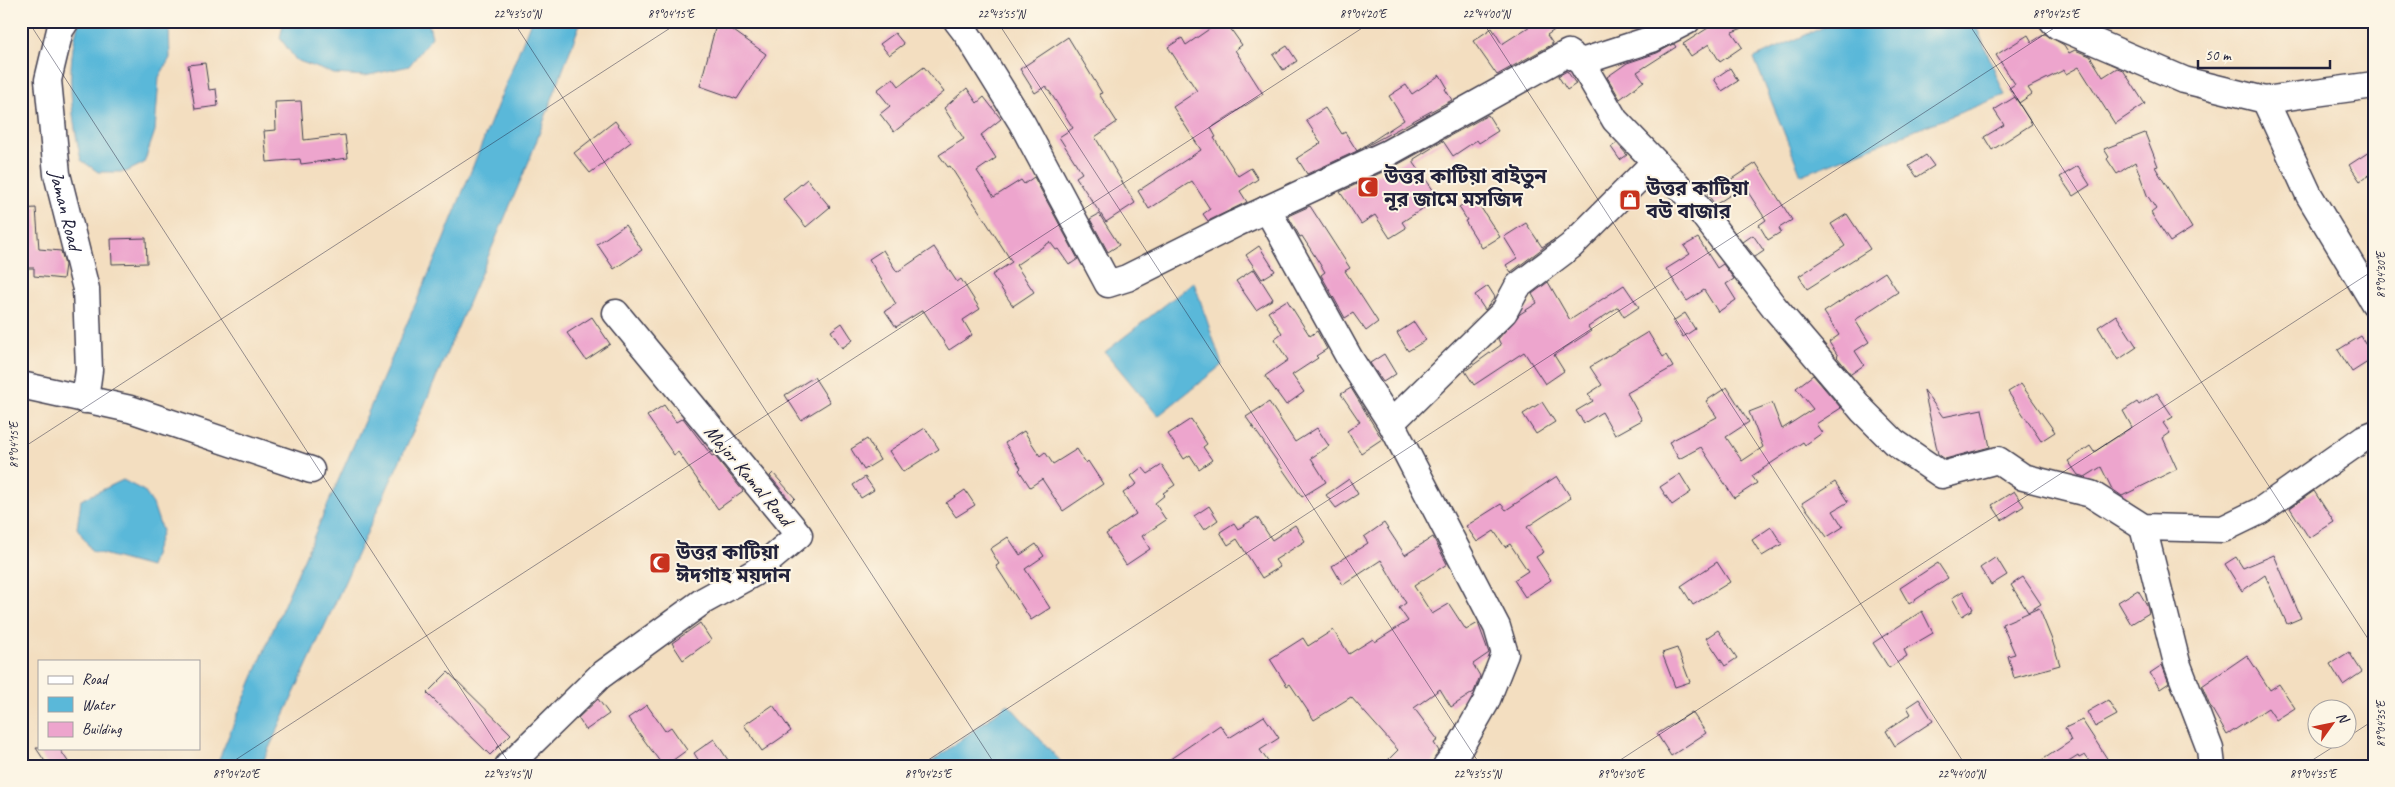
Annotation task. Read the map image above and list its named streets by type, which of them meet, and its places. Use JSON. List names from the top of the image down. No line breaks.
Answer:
{"streets":{"street":["Jaman Road","Major Kamal Road"]},"places":{"mosque":["উত্তর কাটিয়া বাইতুন নূর জামে মসজিদ","উত্তর কাটিয়া ঈদগাহ ময়দান"],"shop":["উত্তর কাটিয়া বউ বাজার"]},"legend":["Road","Water","Building"],"scale_bar":"50 m","north":"top right","coordinates":["22°43'50\"N","89°04'15\"E","22°43'55\"N","89°04'20\"E","22°44'00\"N","89°04'25\"E","89°04'30\"E","89°04'35\"E","22°43'45\"N"]}
